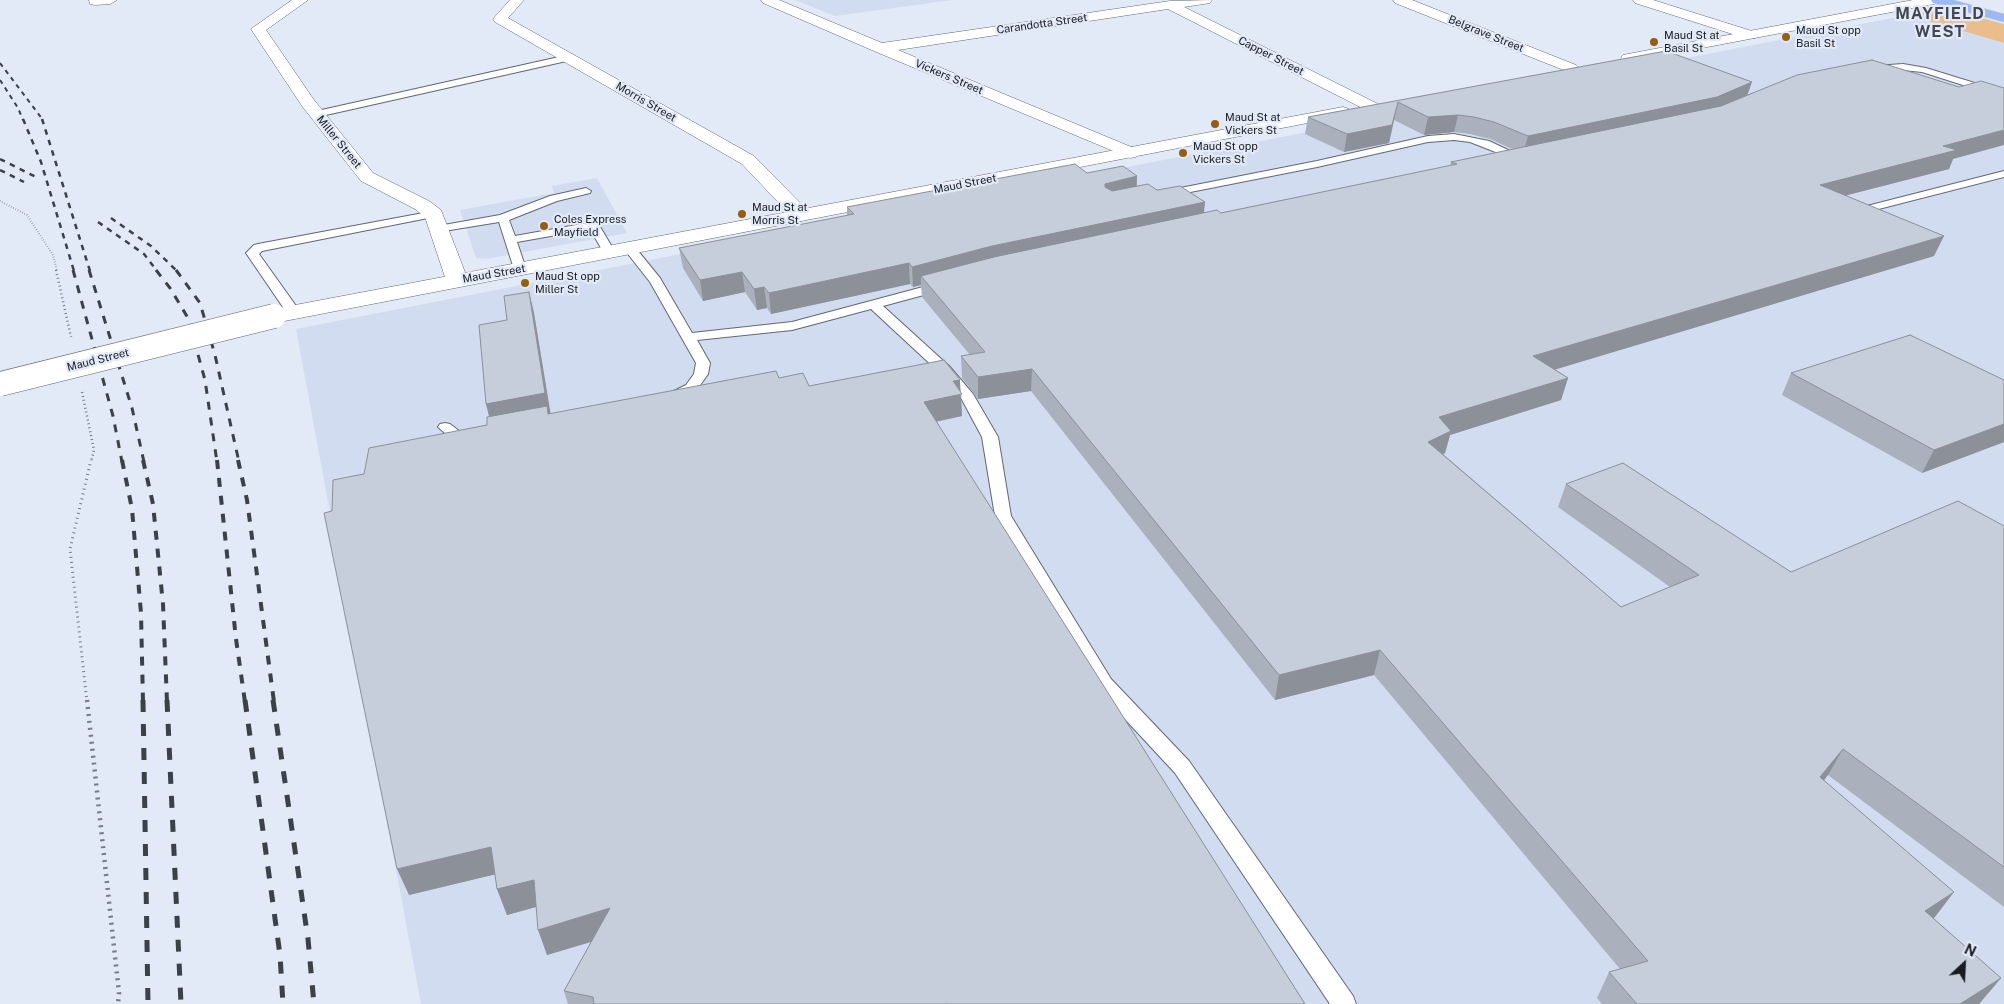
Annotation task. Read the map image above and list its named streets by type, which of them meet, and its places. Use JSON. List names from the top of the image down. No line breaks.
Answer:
{"streets":{"street":["Carandotta Street","Belgrave Street","Capper Street","Vickers Street","Morris Street","Miller Street","Maud Street"]},"crossings":[["Carandotta Street","Capper Street"],["Carandotta Street","Vickers Street"],["Capper Street","Maud Street"],["Vickers Street","Maud Street"],["Morris Street","Maud Street"]],"districts":["MAYFIELD WEST"],"places":["Maud St opp Basil St","Maud St at Basil St","Maud St at Vickers St","Maud St opp Vickers St","Maud St at Morris St","Coles Express Mayfield","Maud St opp Miller St"],"north":"top right"}
